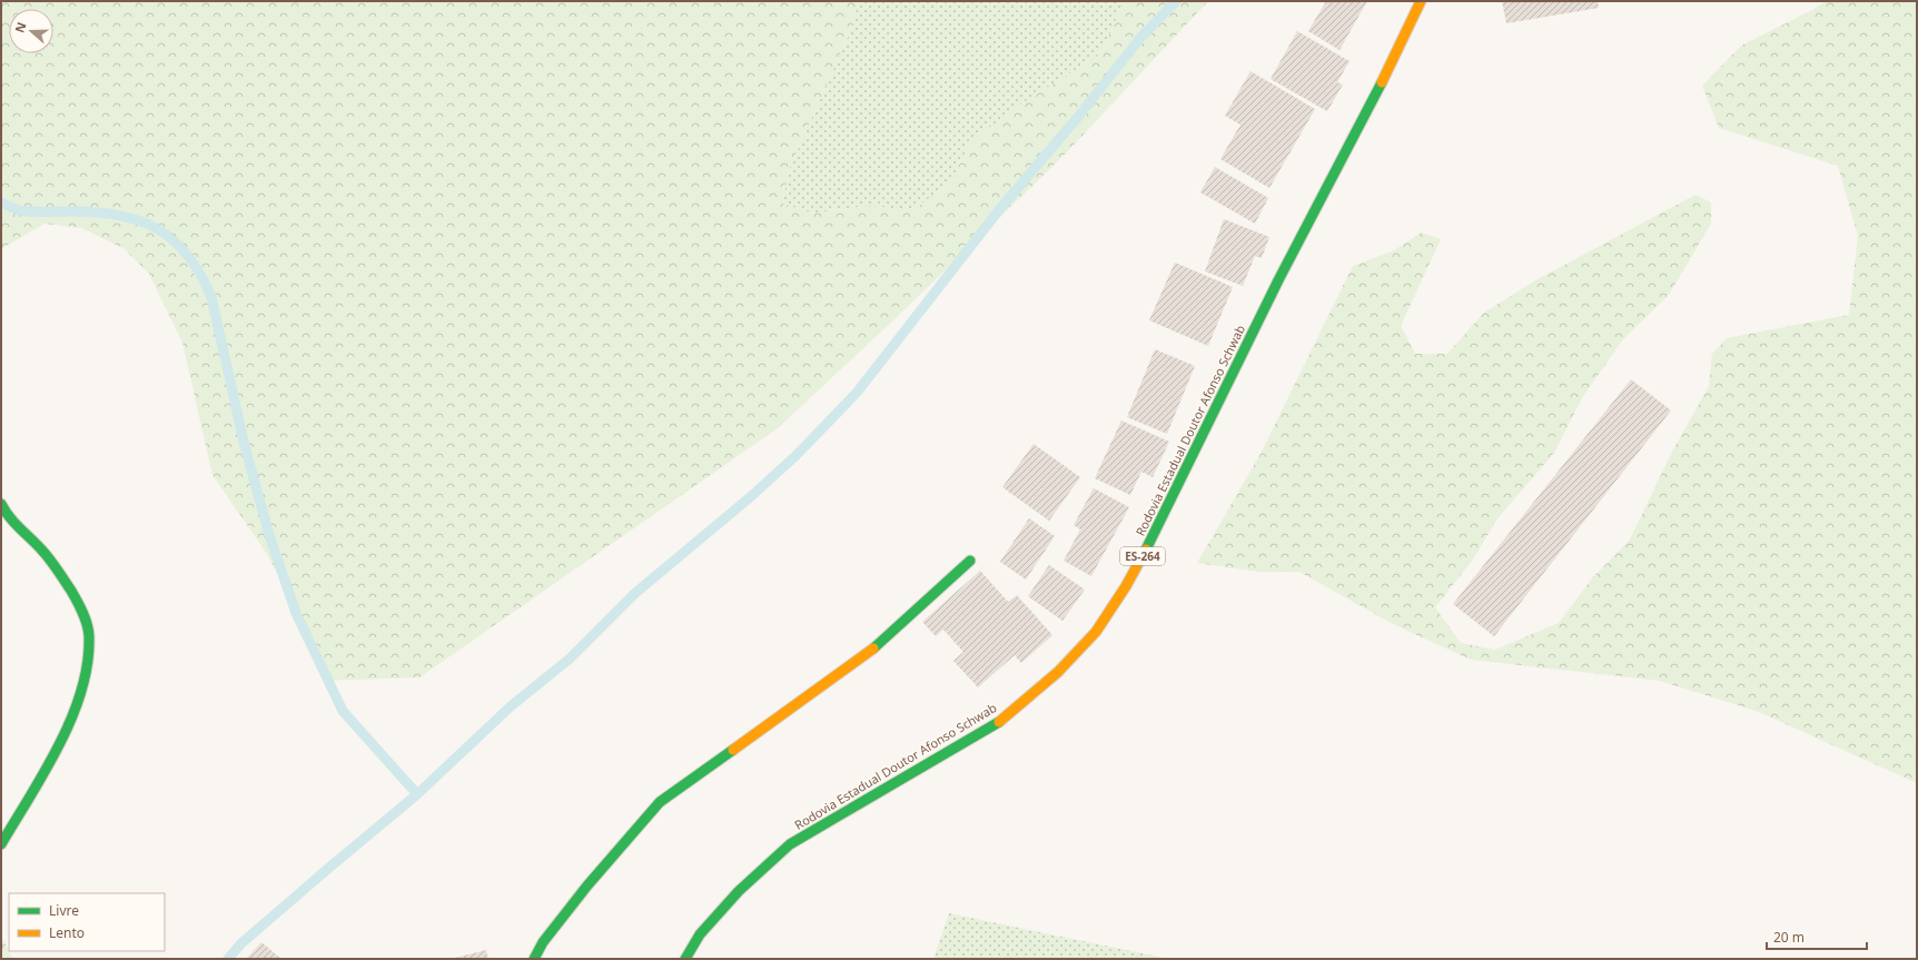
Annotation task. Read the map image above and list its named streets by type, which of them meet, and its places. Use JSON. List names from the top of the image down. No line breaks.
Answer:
{"streets":{"main road":["Rodovia Estadual Doutor Afonso Schwab","ES-264"]},"legend":["Livre","Lento"],"scale_bar":"20 m","north":"left"}
